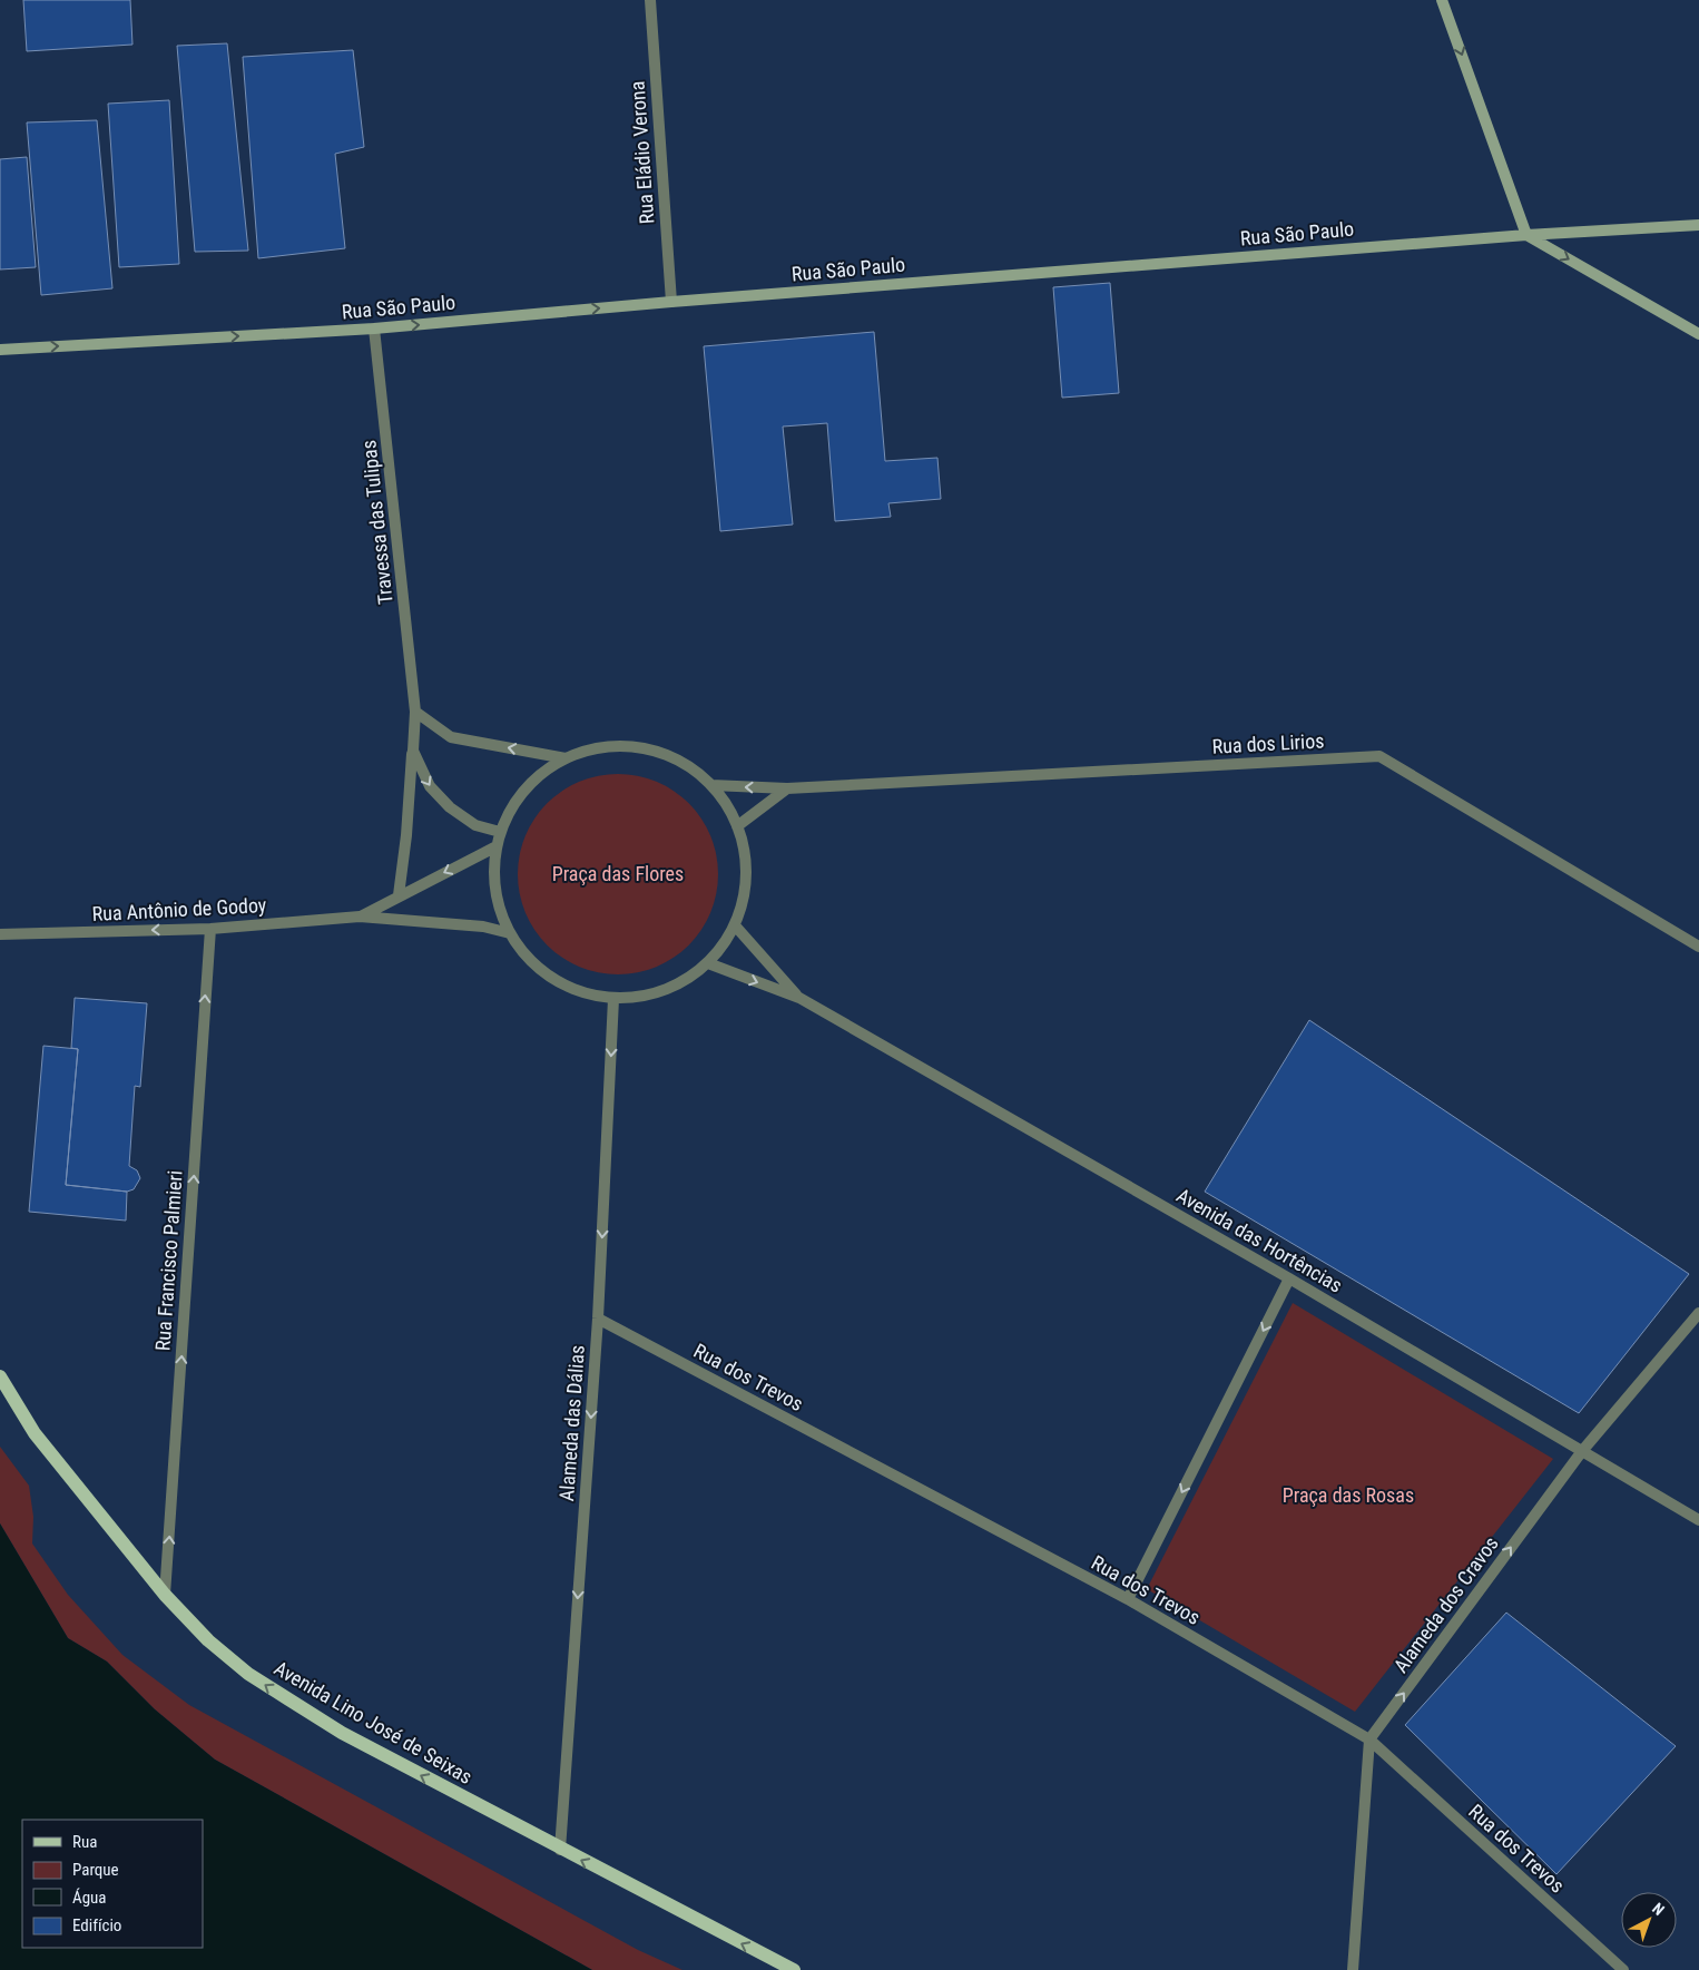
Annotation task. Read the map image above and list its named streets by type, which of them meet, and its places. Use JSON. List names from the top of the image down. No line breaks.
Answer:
{"streets":{"main road":["Rua São Paulo","Avenida Lino José de Seixas"],"street":["Rua Eládio Verona","Travessa das Tulipas","Rua dos Lirios","Rua Antônio de Godoy","Avenida das Hortências","Rua Francisco Palmieri","Rua dos Trevos","Alameda das Dálias","Alameda dos Cravos"]},"crossings":[["Rua Eládio Verona","Rua São Paulo"],["Rua São Paulo","Travessa das Tulipas"],["Travessa das Tulipas","Rua Antônio de Godoy"],["Rua Antônio de Godoy","Rua Francisco Palmieri"],["Avenida das Hortências","Alameda dos Cravos"],["Rua Francisco Palmieri","Avenida Lino José de Seixas"],["Rua dos Trevos","Alameda das Dálias"],["Rua dos Trevos","Alameda dos Cravos"],["Alameda das Dálias","Avenida Lino José de Seixas"]],"one_way":["Rua São Paulo","Rua Francisco Palmieri","Alameda das Dálias","Alameda dos Cravos","Avenida Lino José de Seixas"],"parks":["Praça das Flores","Praça das Rosas"],"legend":["Rua","Parque","Água","Edifício"],"north":"top right"}
